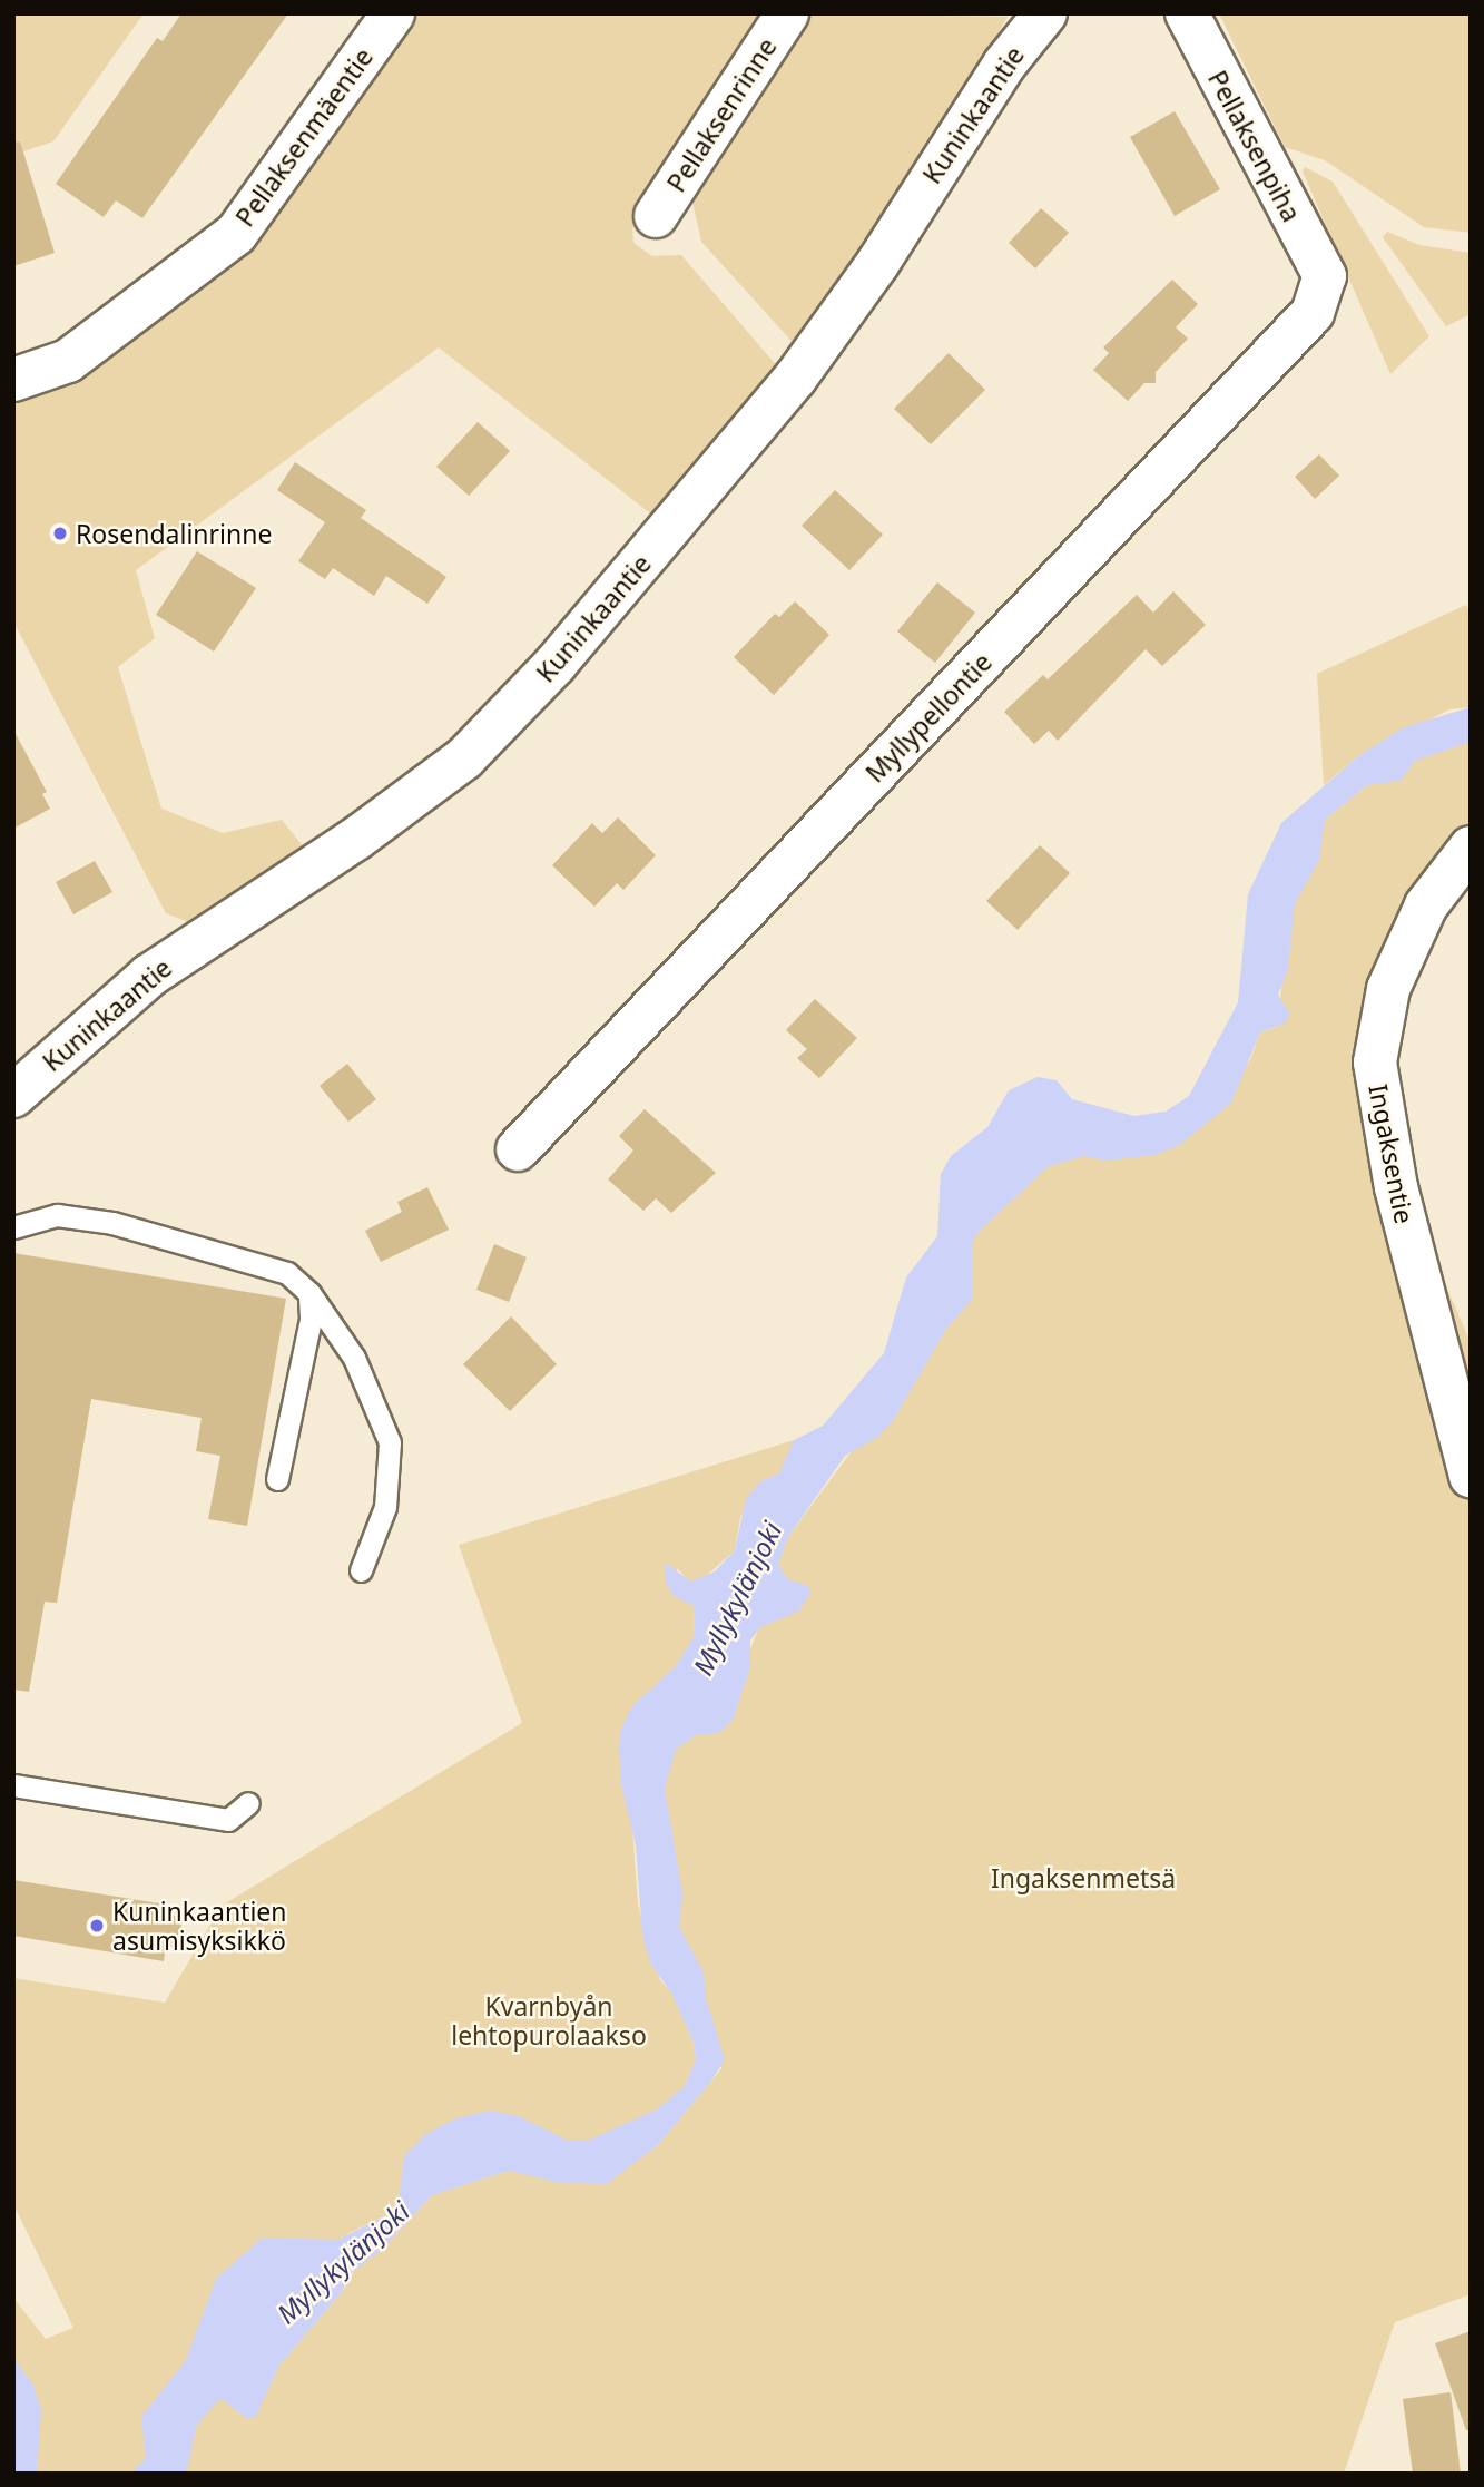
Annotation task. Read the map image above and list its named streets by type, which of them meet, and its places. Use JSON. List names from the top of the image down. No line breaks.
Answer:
{"streets":{"street":["Pellaksenrinne","Kuninkaantie","Pellaksenmäentie","Pellaksenpiha","Myllypellontie","Ingaksentie"]},"crossings":[["Pellaksenpiha","Myllypellontie"]],"water":["Myllykylänjoki"],"parks":["Ingaksenmetsä","Kvarnbyån lehtopurolaakso"],"places":["Rosendalinrinne","Kuninkaantien asumisyksikkö"]}
